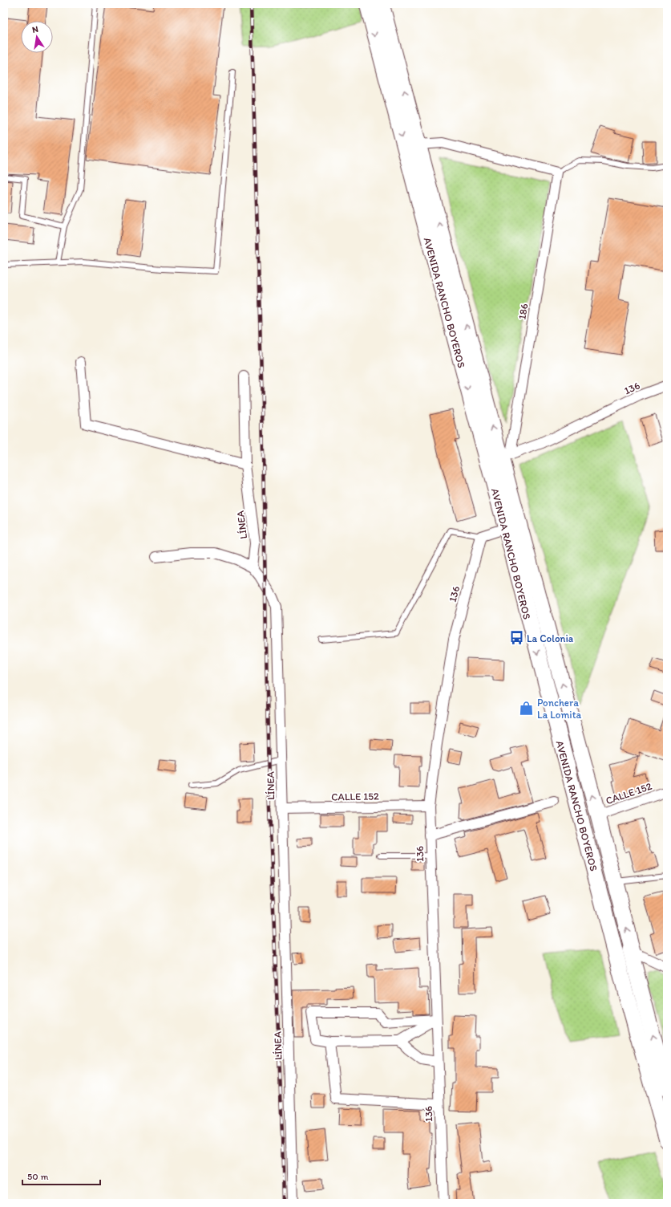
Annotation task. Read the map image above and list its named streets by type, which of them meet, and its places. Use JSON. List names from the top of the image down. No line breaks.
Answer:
{"streets":{"highway":["AVENIDA RANCHO BOYEROS"],"street":["186","136","LÍNEA","CALLE 152"]},"crossings":[["AVENIDA RANCHO BOYEROS","186"],["AVENIDA RANCHO BOYEROS","136"],["AVENIDA RANCHO BOYEROS","CALLE 152"],["186","136"],["136","CALLE 152"],["LÍNEA","CALLE 152"]],"places":{"bus stop":["La Colonia"],"shop":["Ponchera La Lomita"]},"scale_bar":"50 m","north":"top"}
